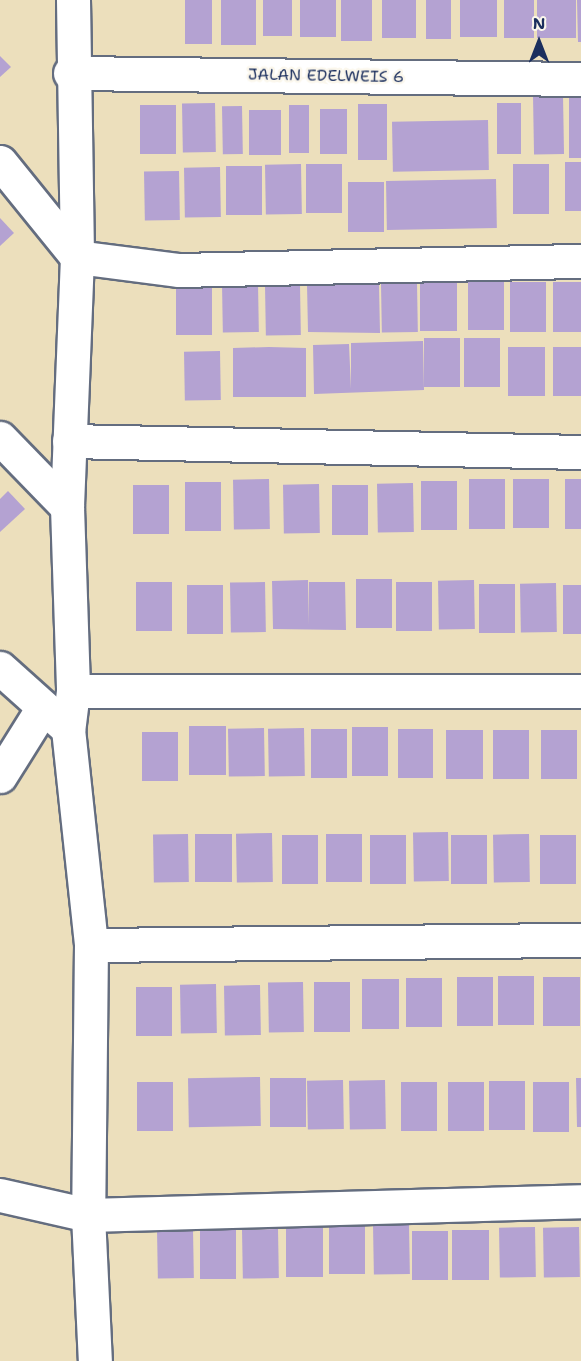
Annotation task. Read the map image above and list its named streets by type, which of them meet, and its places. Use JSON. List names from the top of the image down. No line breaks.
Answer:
{"streets":{"street":["JALAN EDELWEIS 6"]},"north":"top"}
